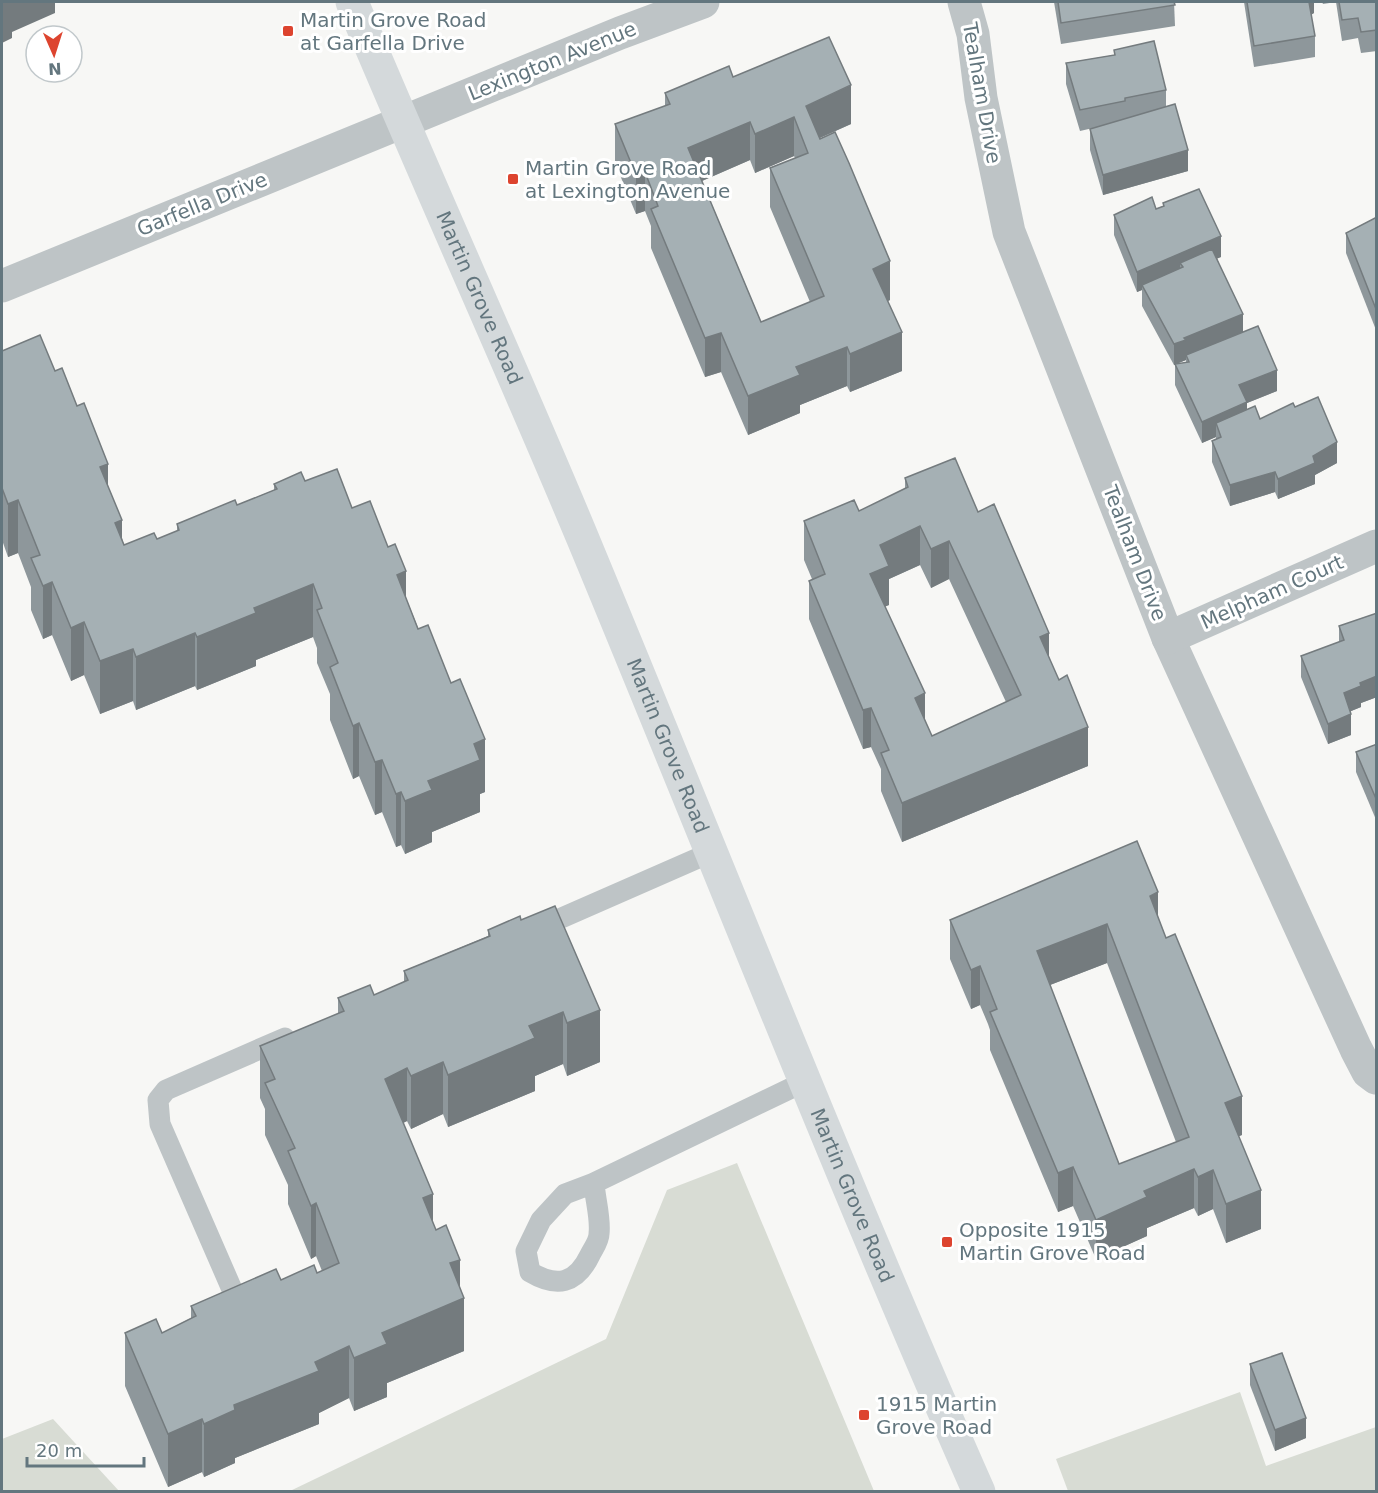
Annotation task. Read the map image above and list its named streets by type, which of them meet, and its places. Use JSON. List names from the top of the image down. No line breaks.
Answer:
{"streets":{"main road":["Martin Grove Road"],"street":["Lexington Avenue","Tealham Drive","Garfella Drive","Melpham Court"]},"crossings":[["Lexington Avenue","Garfella Drive"],["Lexington Avenue","Martin Grove Road"],["Tealham Drive","Melpham Court"],["Garfella Drive","Martin Grove Road"]],"places":{"transit":["Martin Grove Road at Garfella Drive","Martin Grove Road at Lexington Avenue","Opposite 1915 Martin Grove Road","1915 Martin Grove Road"]},"scale_bar":"20 m","north":"bottom"}
